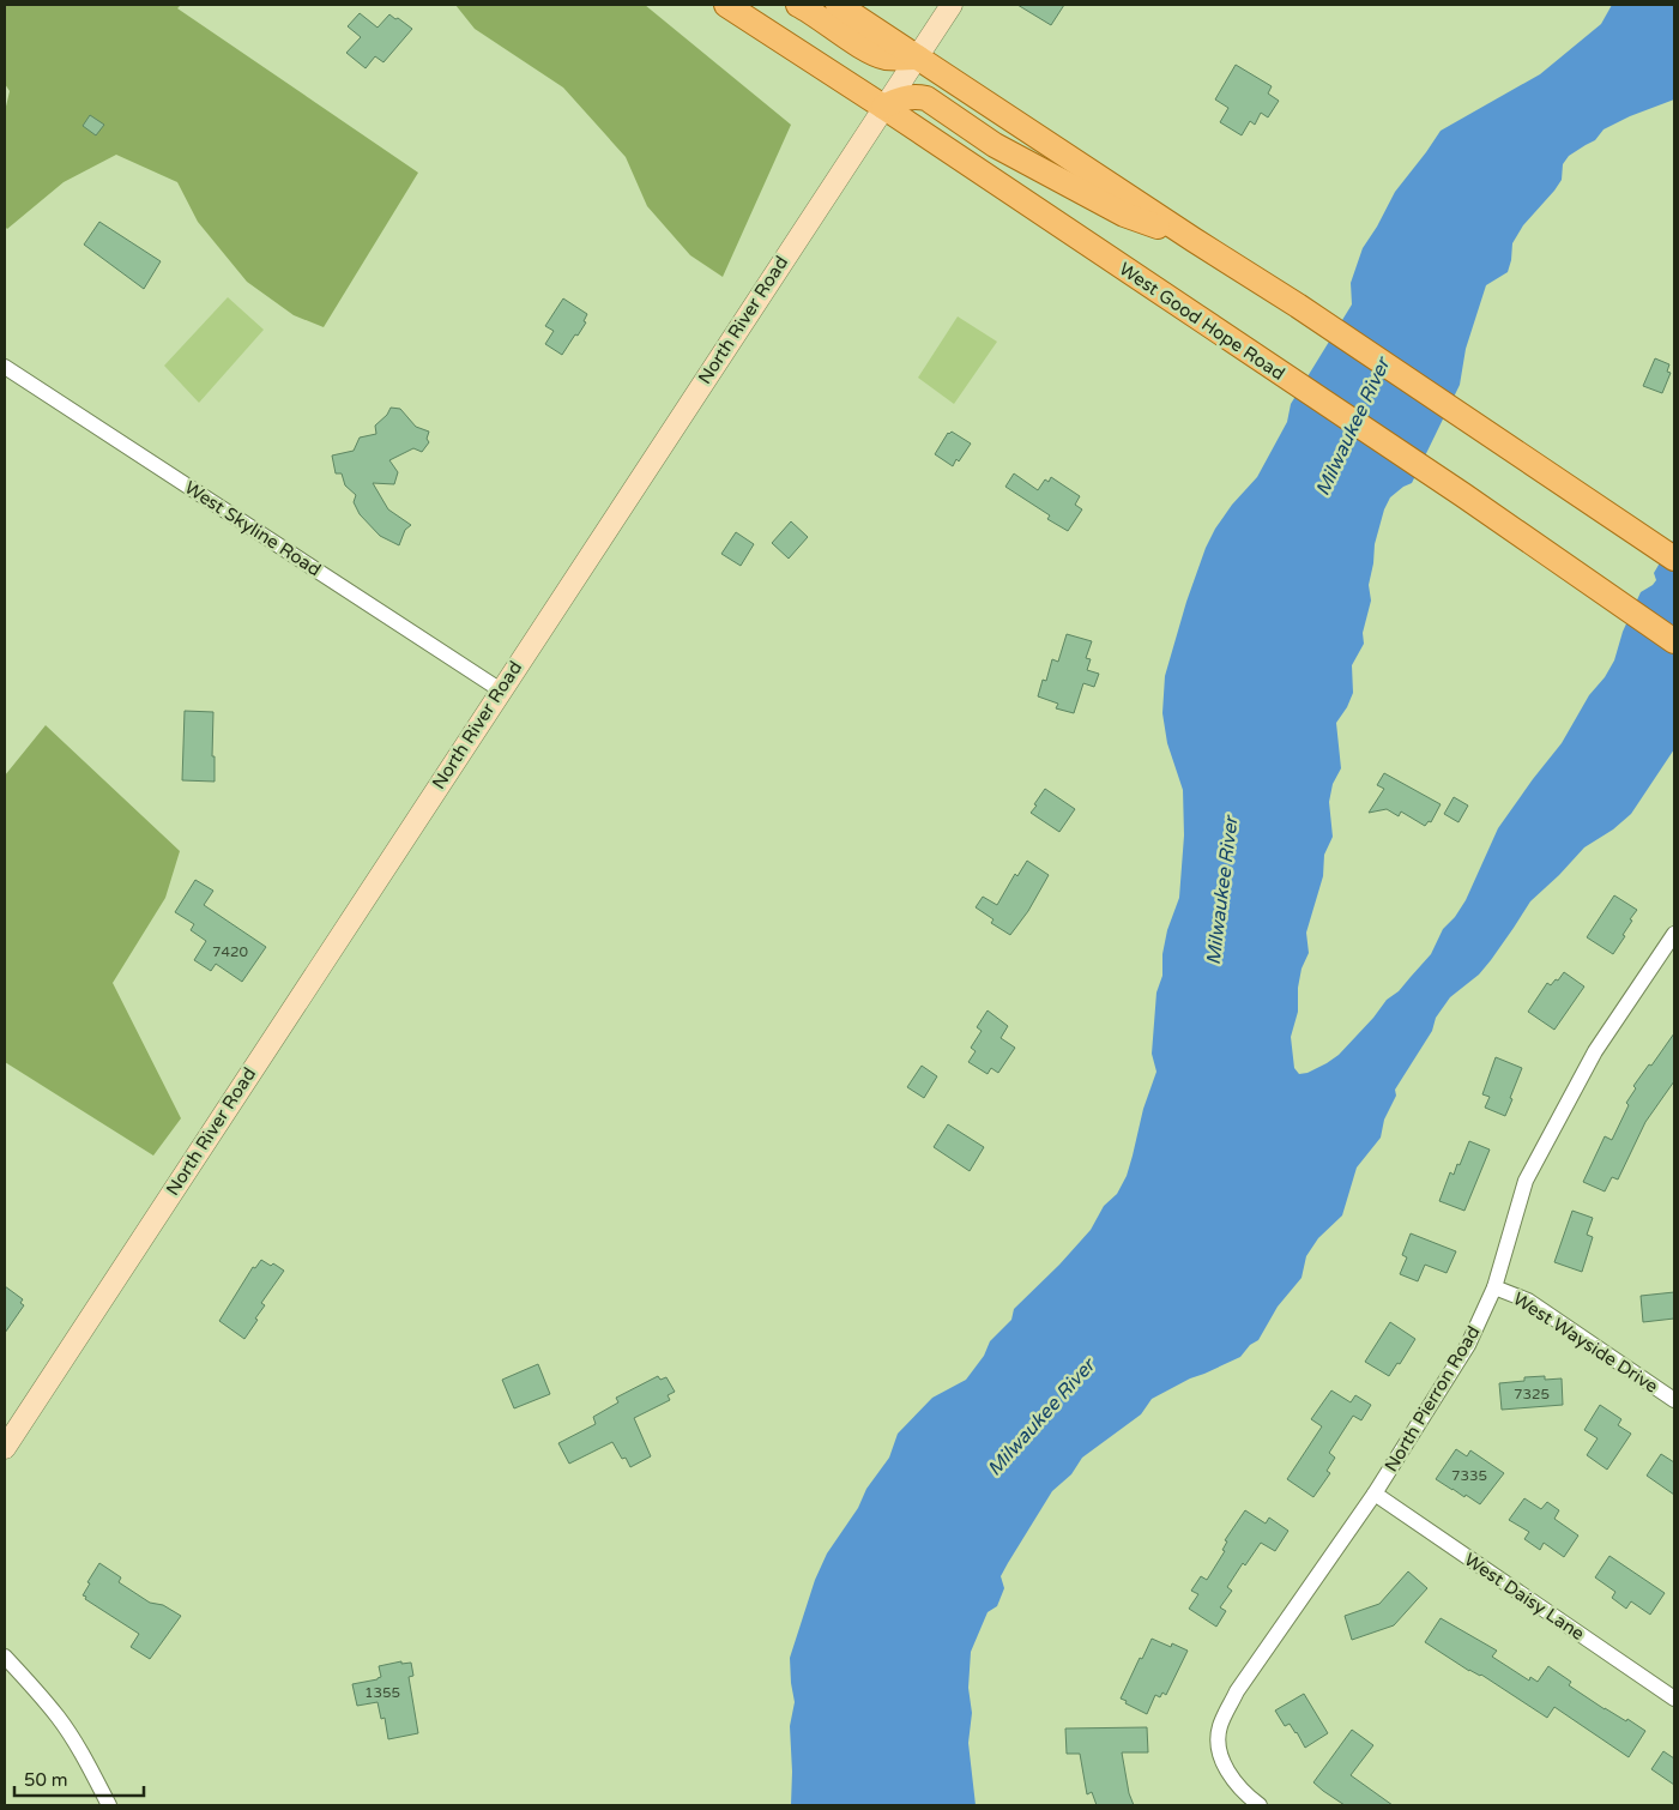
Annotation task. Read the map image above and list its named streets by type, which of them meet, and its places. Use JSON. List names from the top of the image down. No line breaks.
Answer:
{"streets":{"main road":["West Good Hope Road"],"street":["North River Road","West Skyline Road","West Wayside Drive","North Pierron Road","West Daisy Lane"]},"crossings":[["North River Road","West Good Hope Road"],["North River Road","West Skyline Road"],["West Wayside Drive","North Pierron Road"],["North Pierron Road","West Daisy Lane"]],"water":["Milwaukee River"],"house_numbers":["7420","7325","7335","1355"],"scale_bar":"50 m"}
